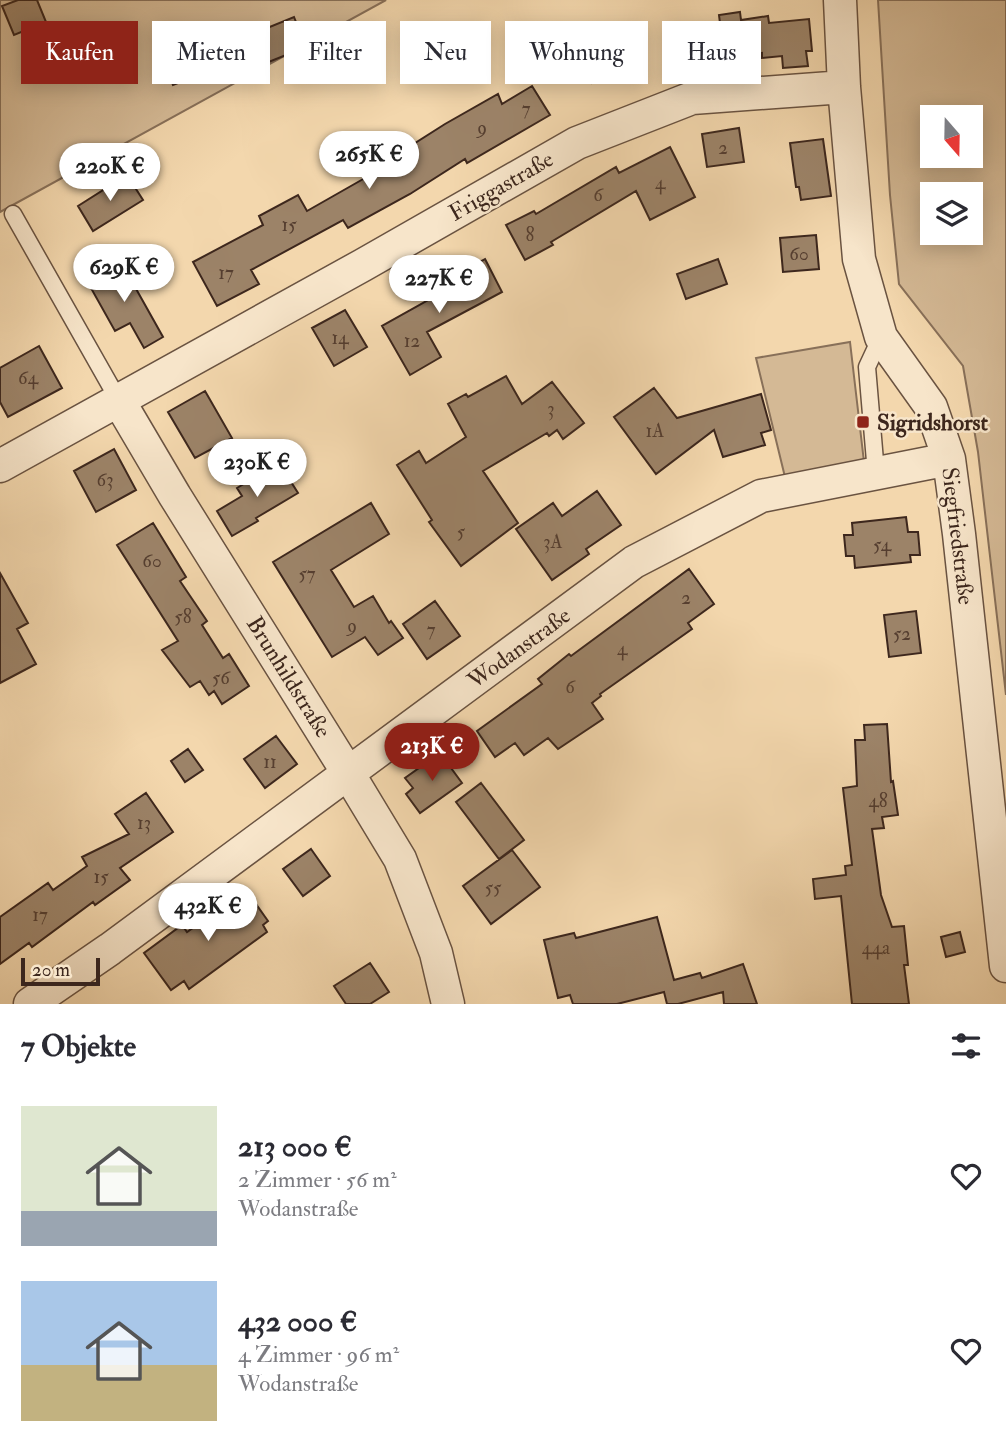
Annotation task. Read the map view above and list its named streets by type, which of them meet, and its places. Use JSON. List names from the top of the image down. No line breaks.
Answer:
{"streets":{"street":["Friggastraße","Siegfriedstraße","Wodanstraße","Brunhildstraße"]},"crossings":[["Friggastraße","Siegfriedstraße"],["Friggastraße","Brunhildstraße"],["Siegfriedstraße","Wodanstraße"],["Wodanstraße","Brunhildstraße"]],"places":{"transit":["Sigridshorst"]},"house_numbers":["7","9","2","4","6","15","8","60","17","14","12","64","3","1A","63","5","3A","54","60","57","2","58","9","7","52","4","56","6","11","48","13","15","55","17","44a"],"scale_bar":"20 m","north":"bottom","page":{"chip":["Kaufen","Mieten","Filter","Neu","Wohnung","Haus"],"price":["265K €","220K €","629K €","227K €","230K €","213K €","432K €"],"scale":"20 m","heading":"7 Objekte","list":[{"name":"213 000 €","note":"2 Zimmer · 56 m² · Wodanstraße"},{"name":"432 000 €","note":"4 Zimmer · 96 m² · Wodanstraße"}]}}
